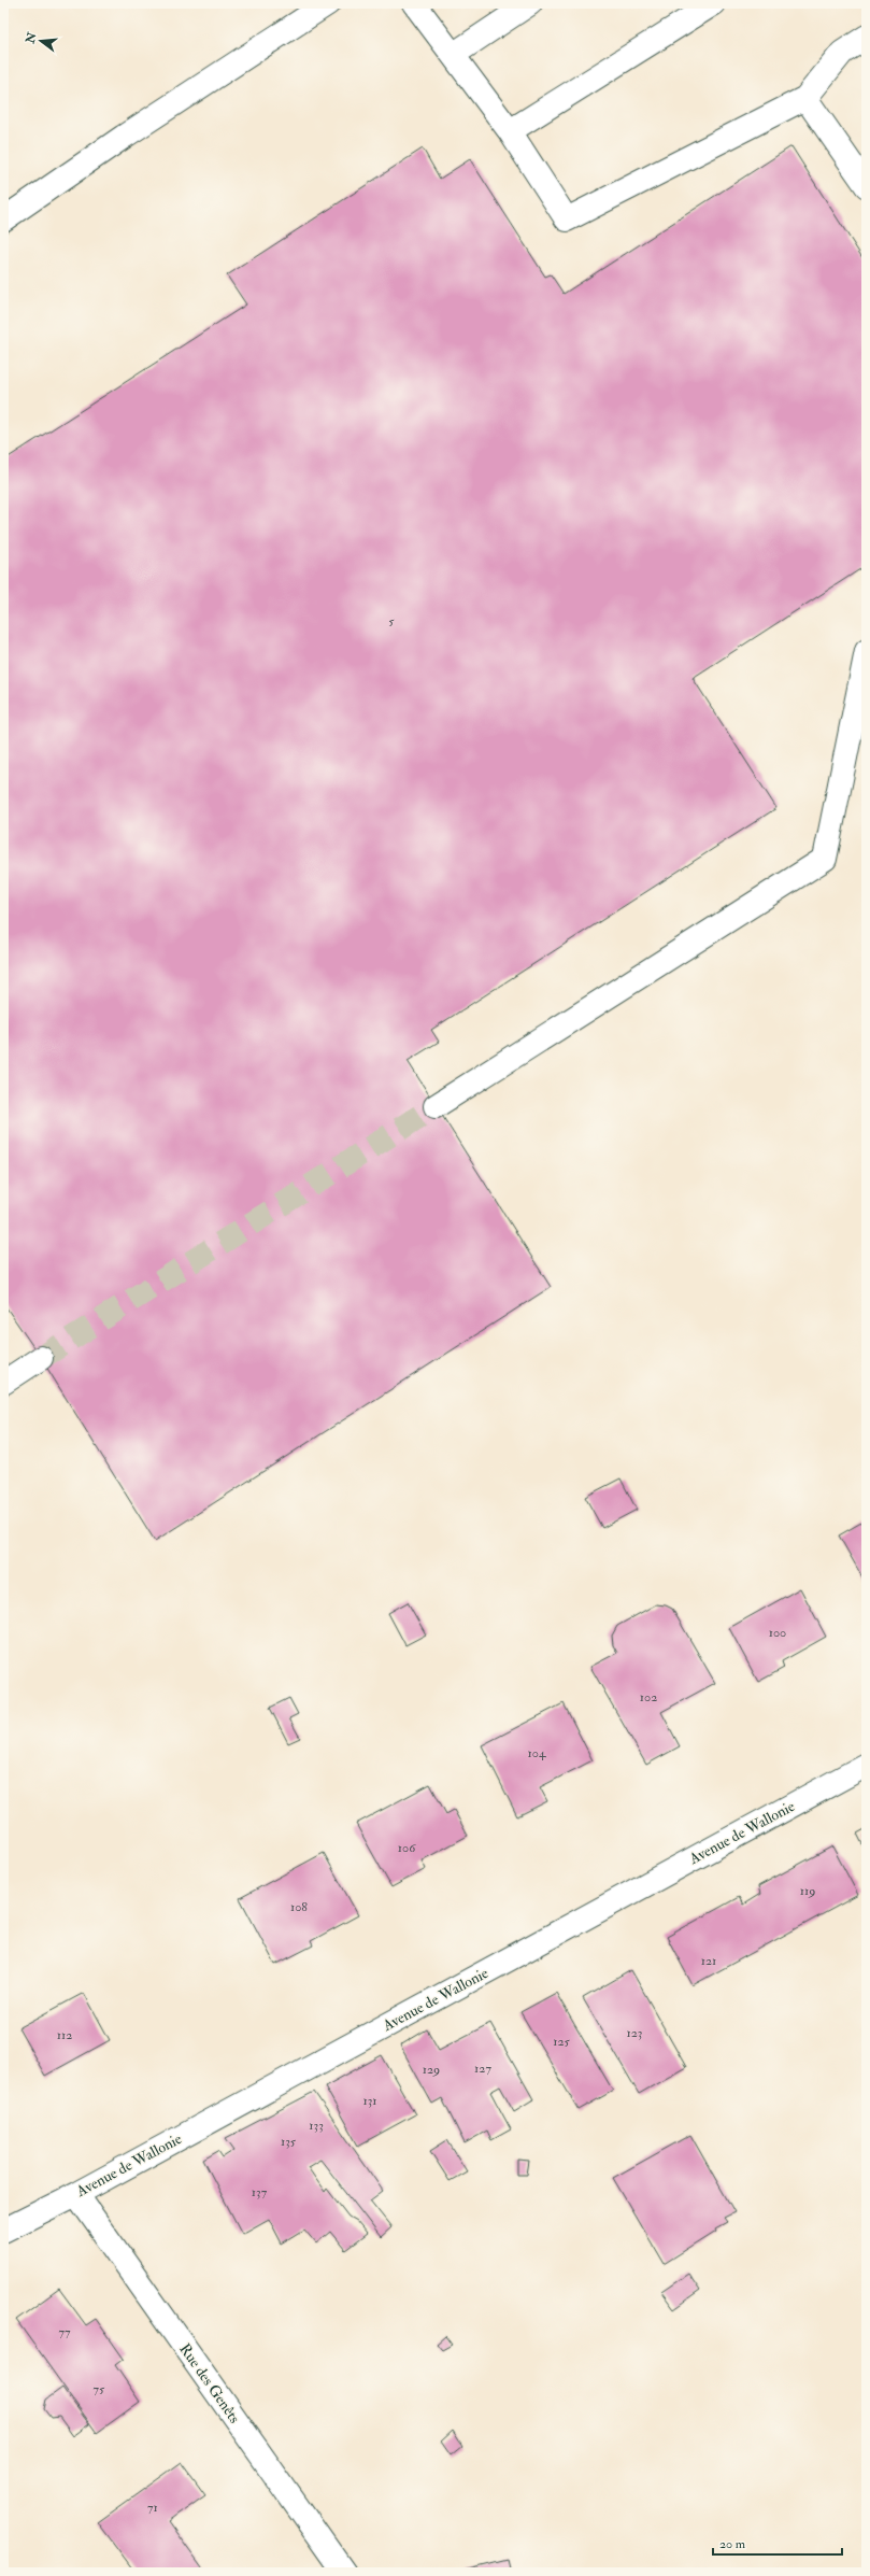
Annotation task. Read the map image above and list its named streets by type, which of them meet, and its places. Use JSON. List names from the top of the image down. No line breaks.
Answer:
{"streets":{"street":["Avenue de Wallonie","Rue des Genêts"]},"crossings":[["Avenue de Wallonie","Rue des Genêts"]],"house_numbers":["5","100","102","104","106","119","108","121","123","112","125","127","129","131","133","135","137","77","75","71"],"scale_bar":"20 m","north":"left"}
